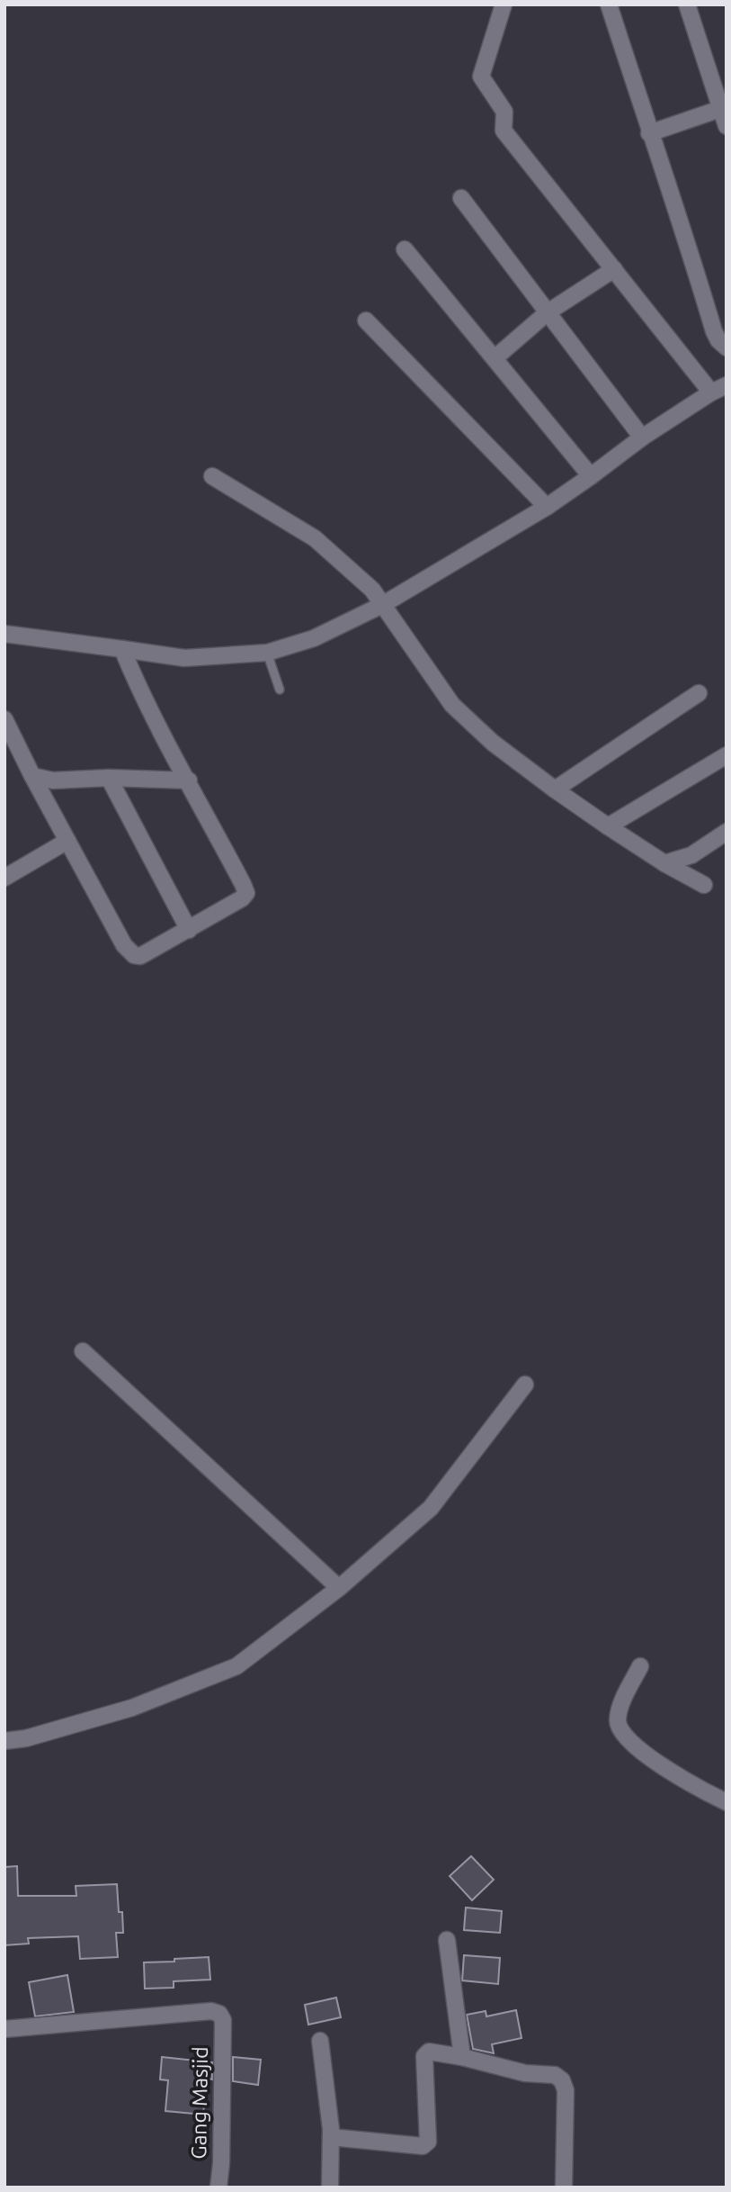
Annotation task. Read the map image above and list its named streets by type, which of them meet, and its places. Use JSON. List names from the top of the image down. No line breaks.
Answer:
{"streets":{"street":["Gang Masjid"]}}
